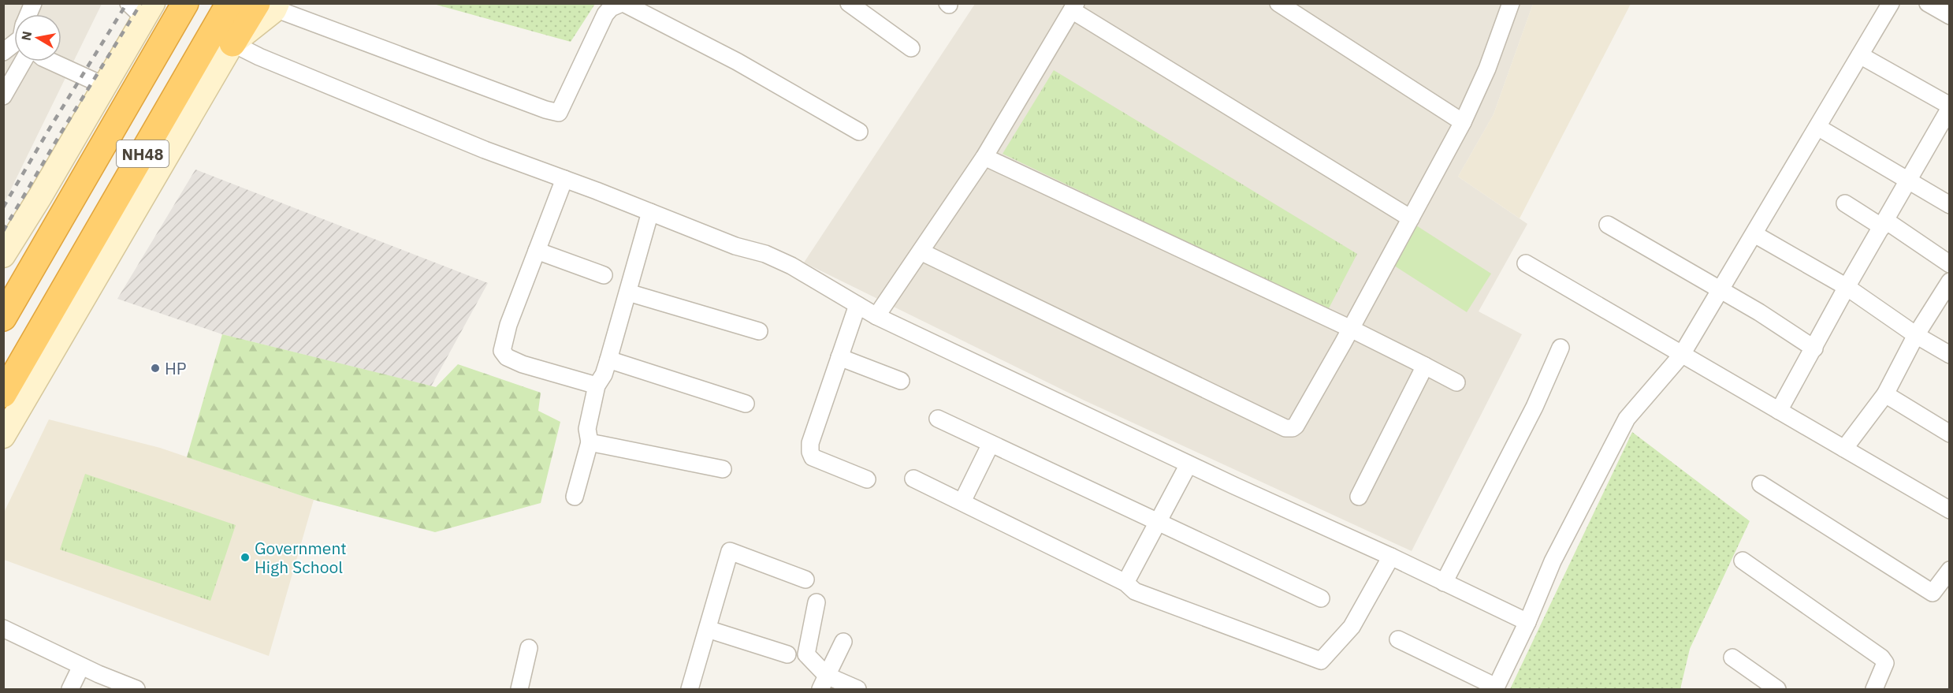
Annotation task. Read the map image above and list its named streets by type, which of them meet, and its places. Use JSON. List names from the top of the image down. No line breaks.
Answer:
{"streets":{"highway":["NH48"]},"places":["HP","Government High School"],"north":"left"}
